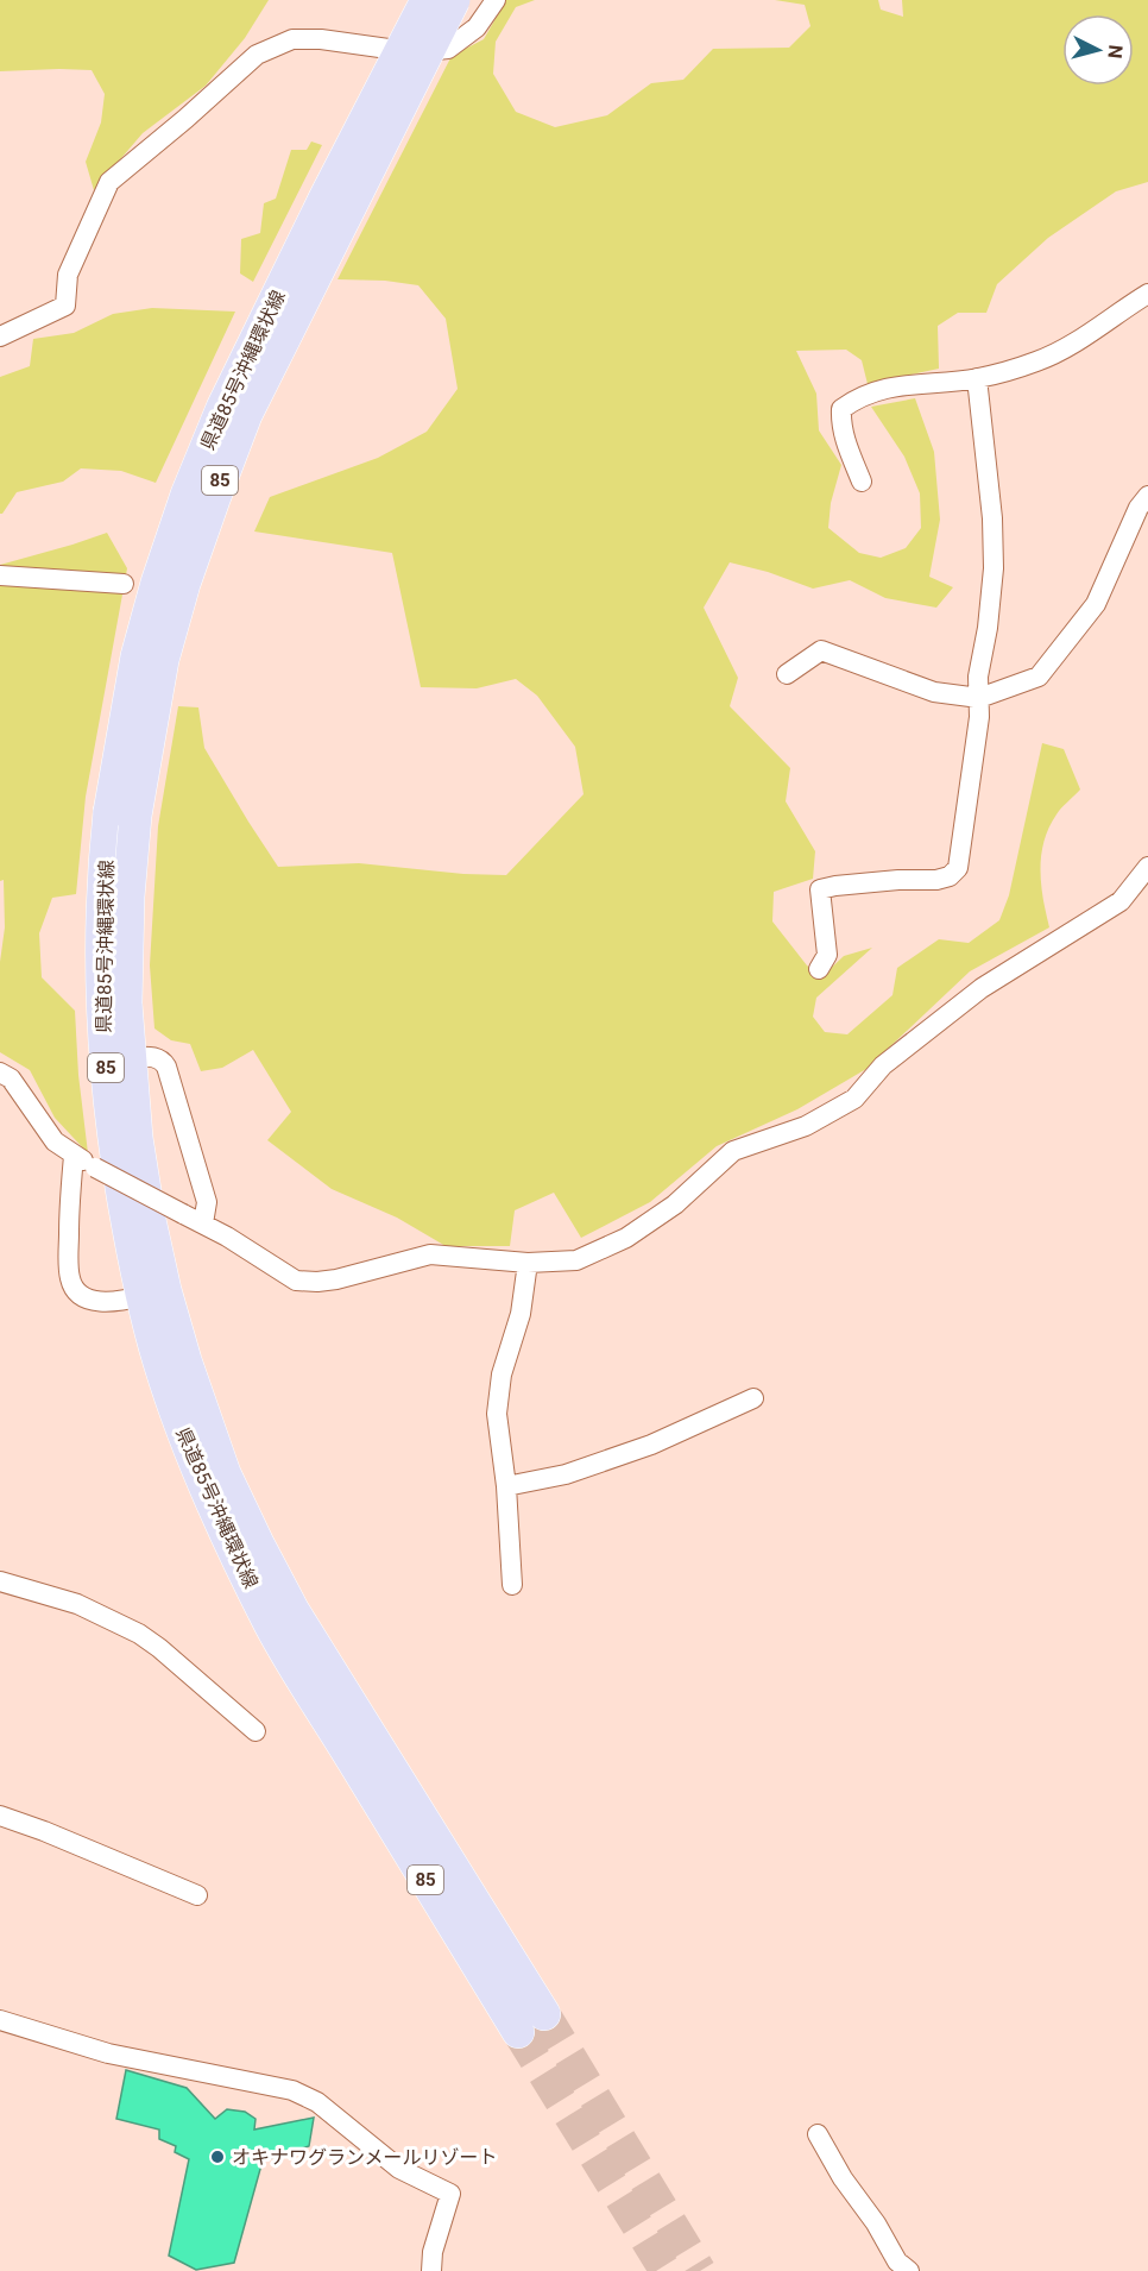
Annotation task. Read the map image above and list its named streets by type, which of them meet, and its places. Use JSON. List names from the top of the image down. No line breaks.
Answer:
{"streets":{"main road":["県道85号沖縄環状線","85"]},"places":["オキナワグランメールリゾート"],"north":"right"}
